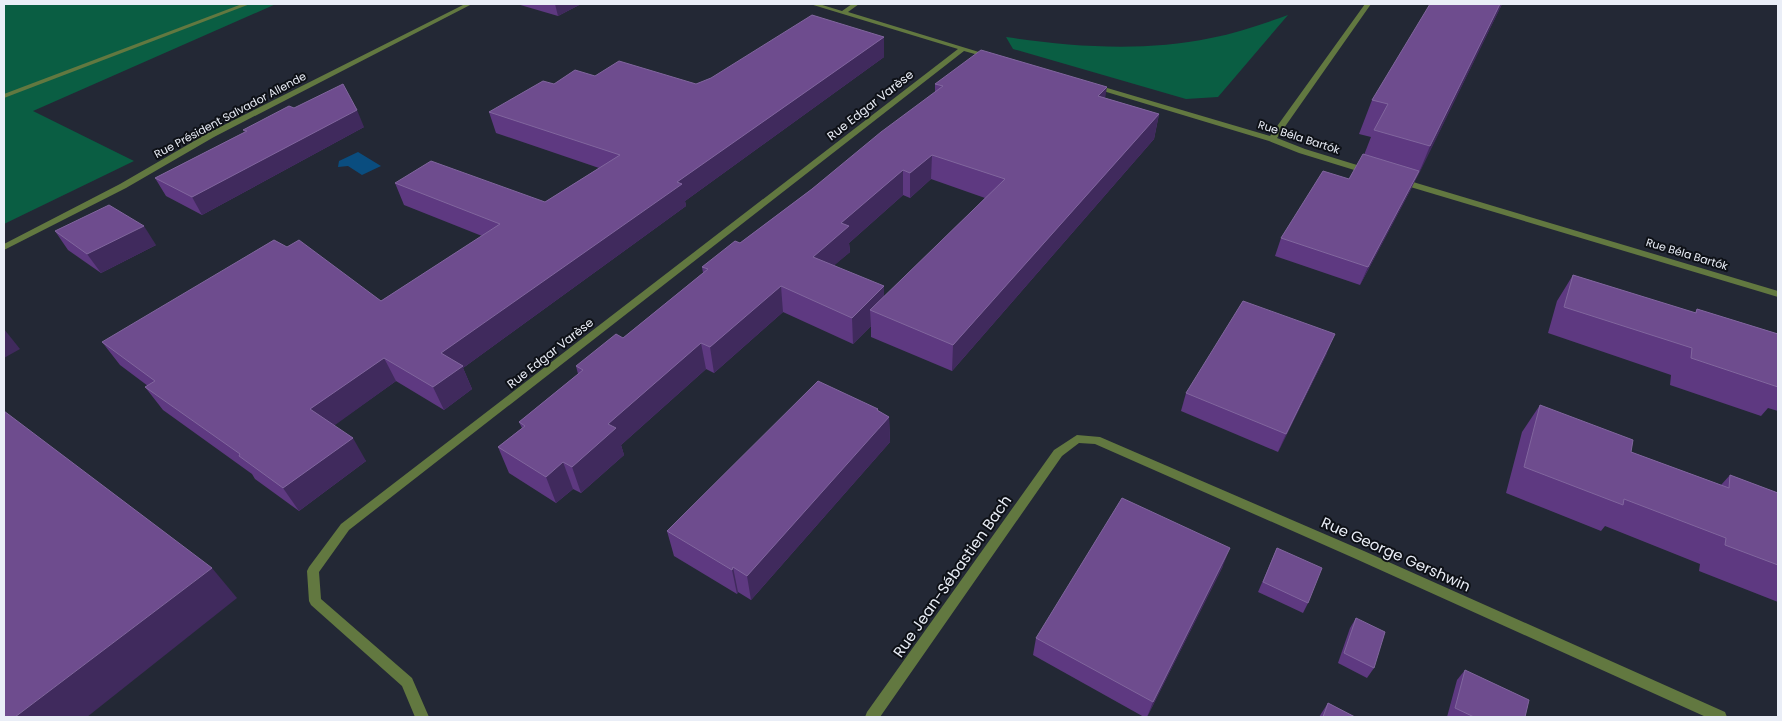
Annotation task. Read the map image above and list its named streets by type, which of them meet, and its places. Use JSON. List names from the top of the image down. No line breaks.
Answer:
{"streets":{"street":["Rue Edgar Varèse","Rue Président Salvador Allende","Rue Béla Bartók","Rue George Gershwin","Rue Jean-Sébastien Bach"]},"crossings":[["Rue George Gershwin","Rue Jean-Sébastien Bach"]]}
